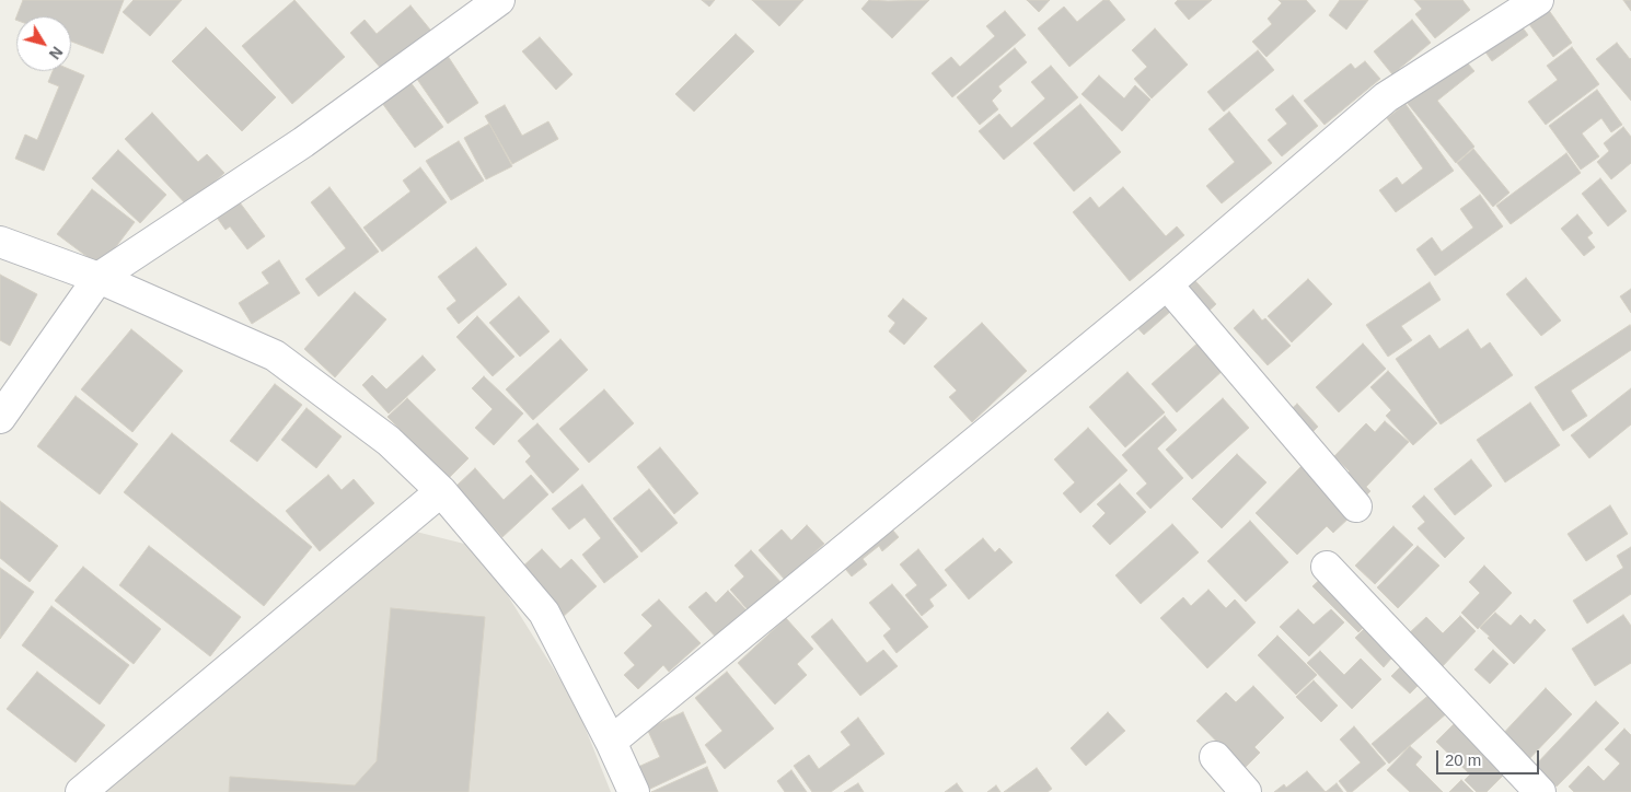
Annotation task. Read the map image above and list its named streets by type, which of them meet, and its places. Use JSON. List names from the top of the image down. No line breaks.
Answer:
{"scale_bar":"20 m","north":"bottom right"}
